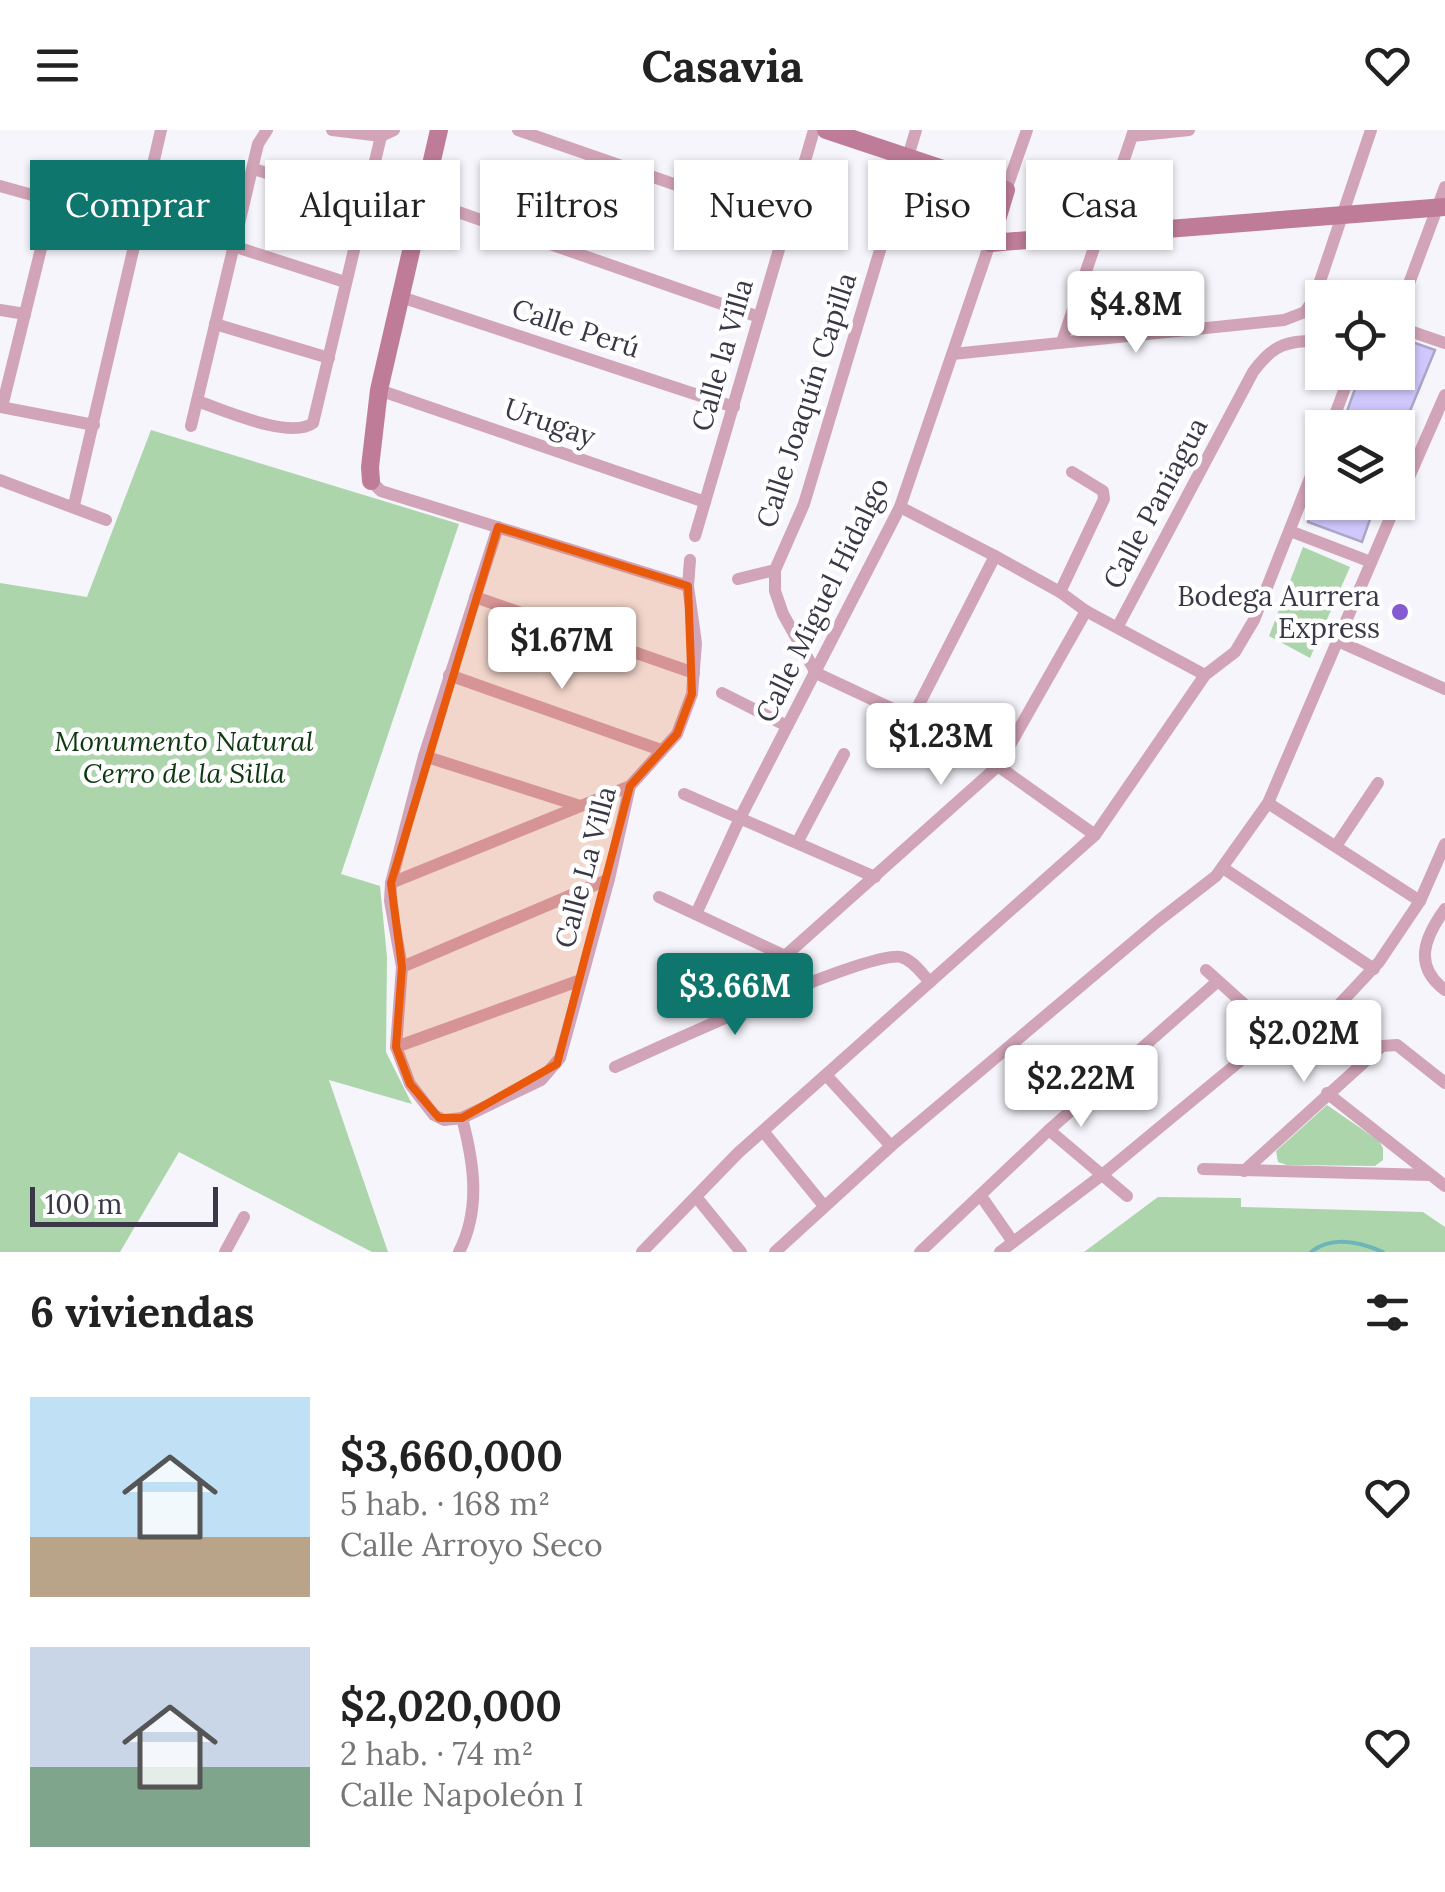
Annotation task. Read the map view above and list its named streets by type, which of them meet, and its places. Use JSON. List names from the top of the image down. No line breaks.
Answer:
{"streets":{"street":["Calle Perú","Calle la Villa","Calle Joaquín Capilla","Urugay","Calle Paniagua","Calle Miguel Hidalgo","Calle La Villa"]},"crossings":[["Calle Perú","Calle la Villa"],["Calle la Villa","Urugay"]],"parks":["Monumento Natural Cerro de la Silla"],"places":["Bodega Aurrera Express"],"scale_bar":"100 m","page":{"header":"Casavia","chip":["Comprar","Alquilar","Filtros","Nuevo","Piso","Casa"],"price":["$4.8M","$1.67M","$1.23M","$3.66M","$2.02M","$2.22M"],"scale":"100 m","heading":"6 viviendas","list":[{"name":"$3,660,000","note":"5 hab. · 168 m² · Calle Arroyo Seco"},{"name":"$2,020,000","note":"2 hab. · 74 m² · Calle Napoleón I"}]}}
